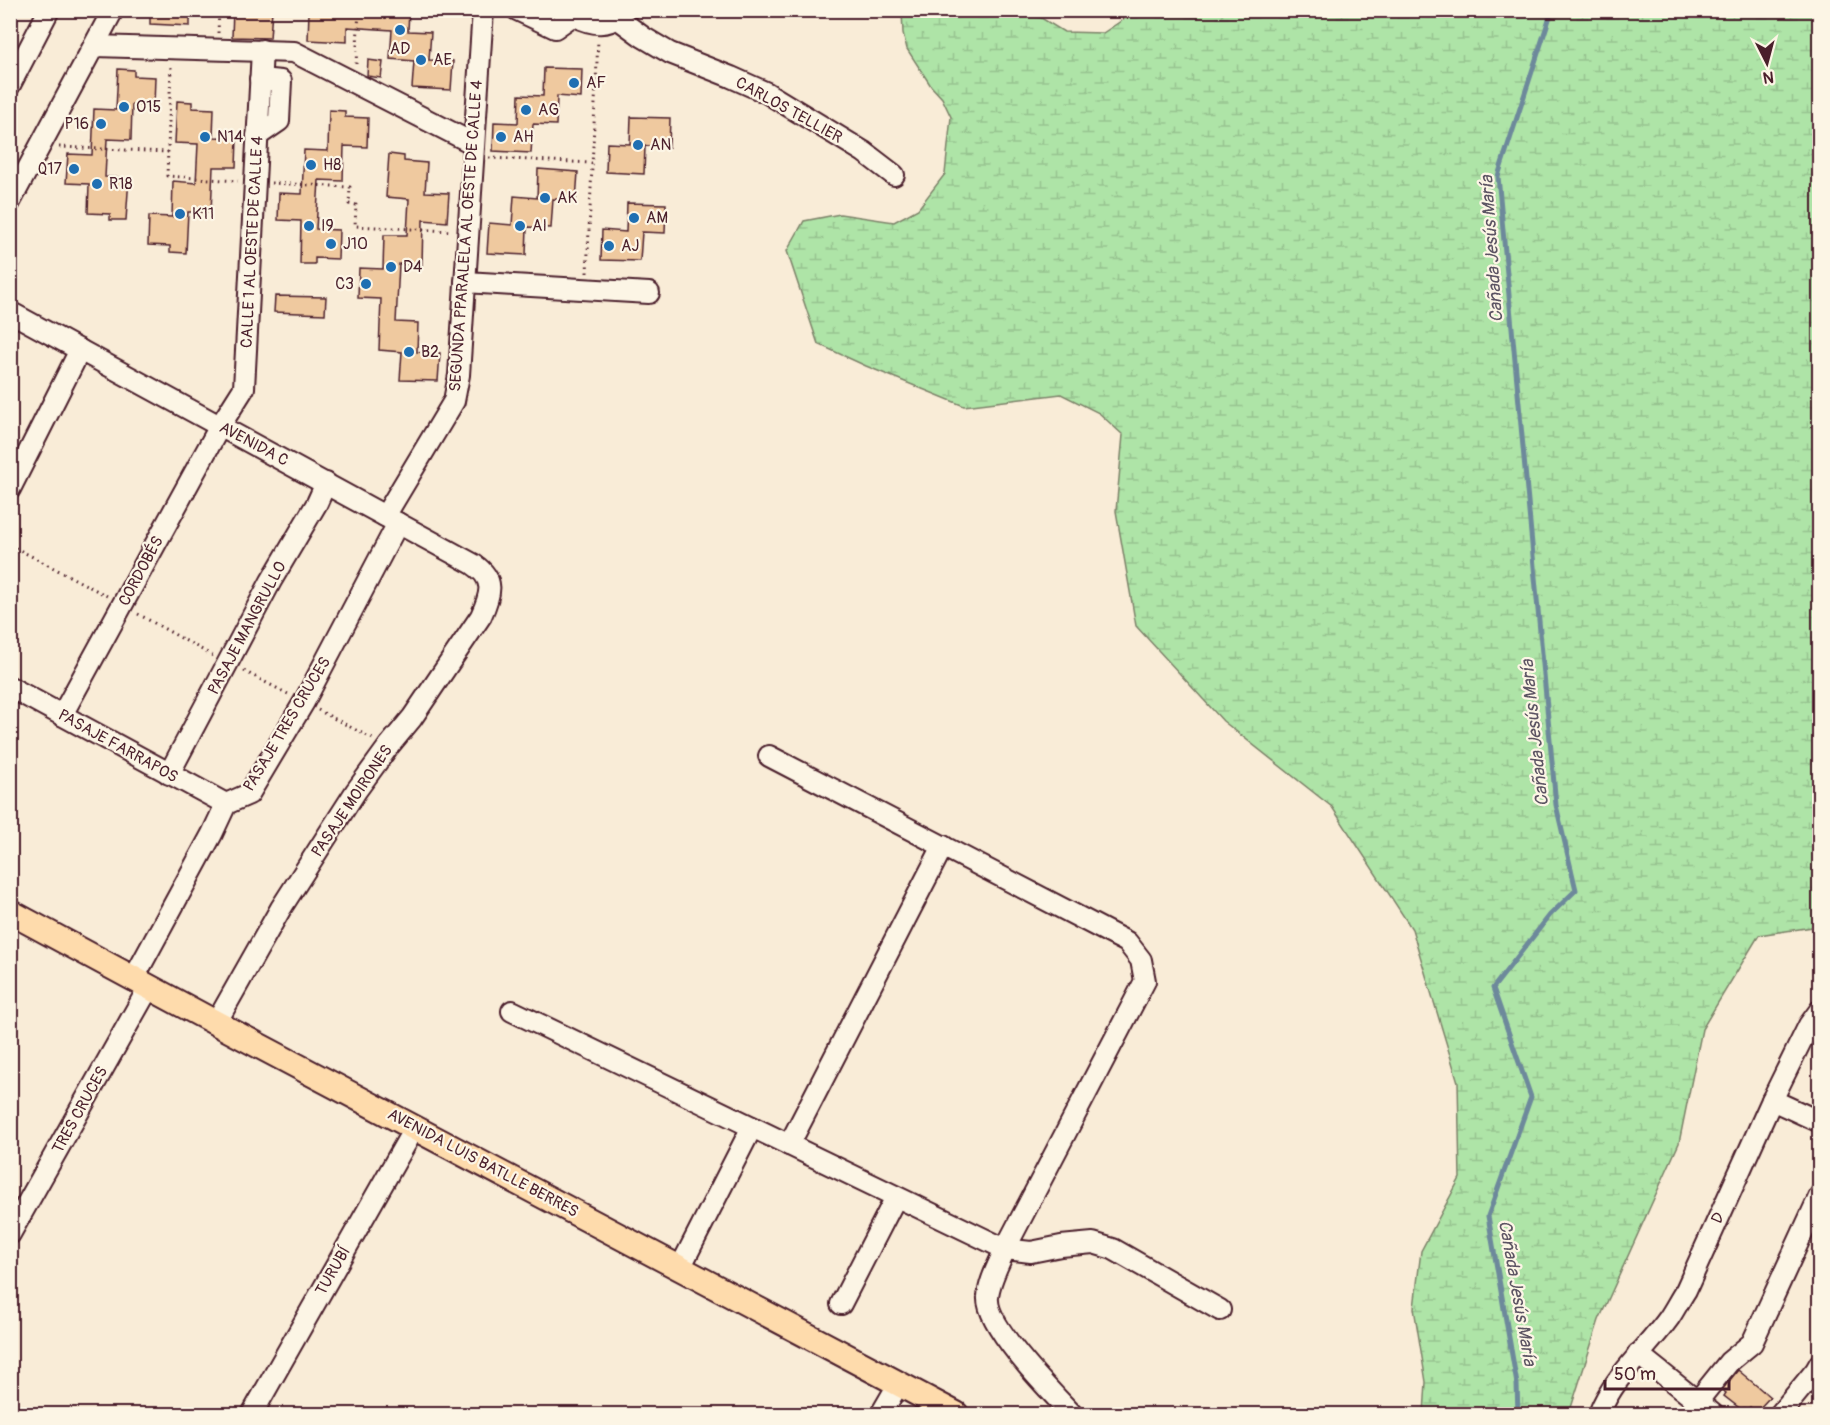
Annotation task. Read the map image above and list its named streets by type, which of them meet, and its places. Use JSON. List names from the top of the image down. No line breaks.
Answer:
{"streets":{"main road":["AVENIDA LUIS BATLLE BERRES"],"street":["CARLOS TELLIER","SEGUNDA PPARALELA AL OESTE DE CALLE 4","CALLE 1 AL OESTE DE CALLE 4","AVENIDA C","CORDOBÉS","PASAJE MANGRULLO","PASAJE TRES CRUCES","PASAJE FARRAPOS","PASAJE MOIRONES","TRES CRUCES","D","TURUBÍ"]},"crossings":[["SEGUNDA PPARALELA AL OESTE DE CALLE 4","AVENIDA C"],["SEGUNDA PPARALELA AL OESTE DE CALLE 4","PASAJE TRES CRUCES"],["CALLE 1 AL OESTE DE CALLE 4","AVENIDA C"],["CALLE 1 AL OESTE DE CALLE 4","CORDOBÉS"],["AVENIDA C","CORDOBÉS"],["AVENIDA C","PASAJE MANGRULLO"],["AVENIDA C","PASAJE TRES CRUCES"],["AVENIDA C","PASAJE MOIRONES"],["CORDOBÉS","PASAJE FARRAPOS"],["PASAJE MANGRULLO","PASAJE FARRAPOS"],["PASAJE TRES CRUCES","PASAJE FARRAPOS"],["PASAJE TRES CRUCES","TRES CRUCES"],["PASAJE TRES CRUCES","AVENIDA LUIS BATLLE BERRES"],["PASAJE MOIRONES","AVENIDA LUIS BATLLE BERRES"],["TRES CRUCES","AVENIDA LUIS BATLLE BERRES"],["AVENIDA LUIS BATLLE BERRES","TURUBÍ"]],"water":["Cañada Jesús María"],"places":["AD","AE","AF","O15","AG","P16","N14","AH","AN","H8","Q17","R18","AK","K11","AM","I9","AI","J10","AJ","D4","C3","B2"],"scale_bar":"50 m","north":"bottom"}
